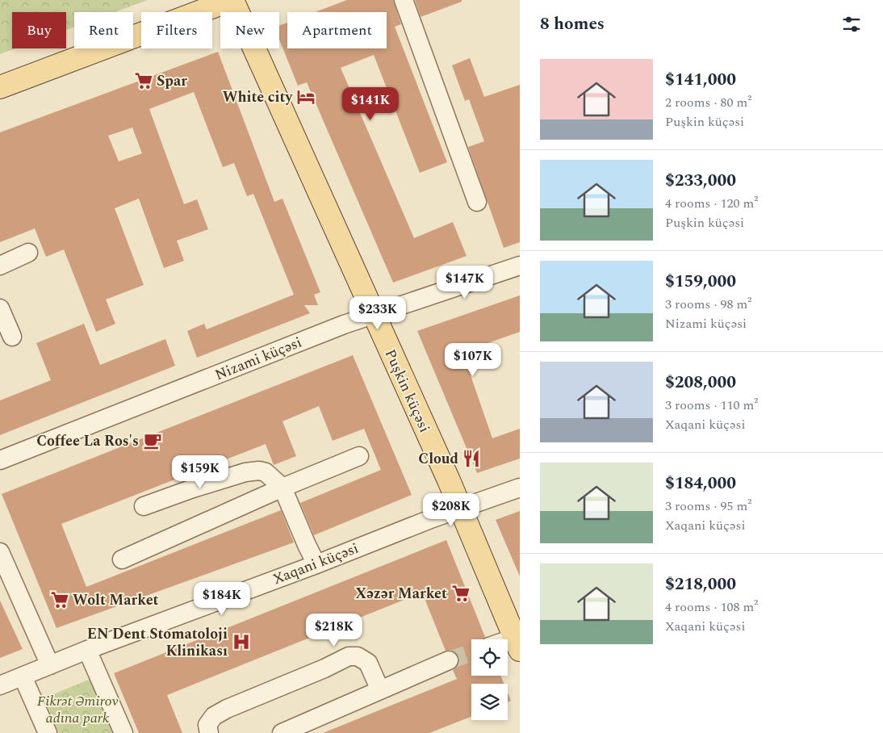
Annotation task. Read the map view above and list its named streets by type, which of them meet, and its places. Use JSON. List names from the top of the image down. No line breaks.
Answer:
{"streets":{"main road":["Puşkin küçəsi"],"street":["Nizami küçəsi","Xaqani küçəsi"]},"crossings":[["Nizami küçəsi","Puşkin küçəsi"],["Puşkin küçəsi","Xaqani küçəsi"]],"parks":["Fikrət Əmirov adına park"],"places":{"supermarket":["Spar","Xəzər Market","Wolt Market"],"hotel":["White city"],"cafe":["Coffee La Ros's"],"restaurant":["Cloud"],"hospital":["EN Dent Stomatoloji Klinikası"]},"page":{"heading":"8 homes","chip":["Buy","Rent","Filters","New","Apartment"],"list":[{"name":"$141,000","note":"2 rooms · 80 m² · Puşkin küçəsi"},{"name":"$233,000","note":"4 rooms · 120 m² · Puşkin küçəsi"},{"name":"$159,000","note":"3 rooms · 98 m² · Nizami küçəsi"},{"name":"$208,000","note":"3 rooms · 110 m² · Xaqani küçəsi"},{"name":"$184,000","note":"3 rooms · 95 m² · Xaqani küçəsi"},{"name":"$218,000","note":"4 rooms · 108 m² · Xaqani küçəsi"}],"price":["$141K","$147K","$233K","$107K","$159K","$208K","$184K","$218K"]}}
